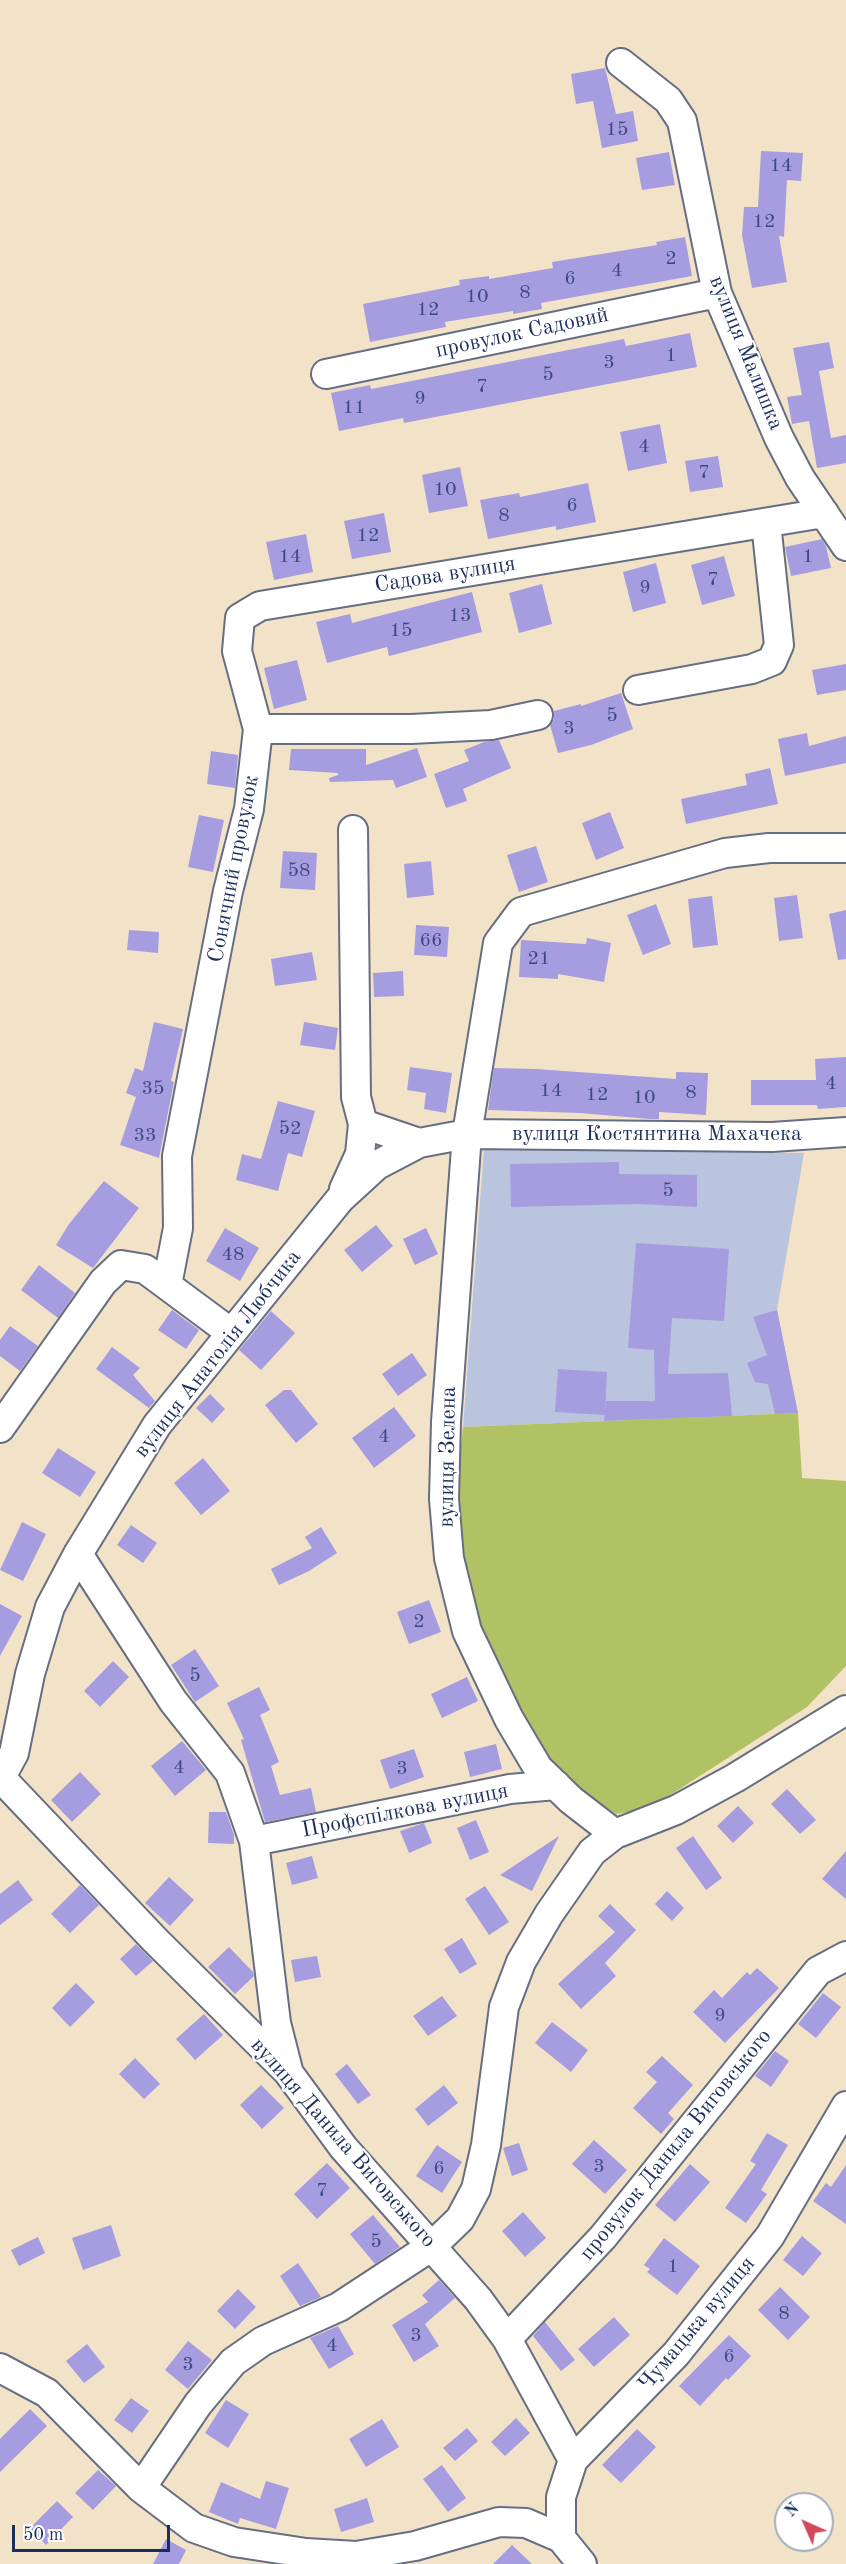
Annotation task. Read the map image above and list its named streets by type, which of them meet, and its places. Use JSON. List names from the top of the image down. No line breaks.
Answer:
{"streets":{"street":["провулок Садовий","вулиця Малишка","Садова вулиця","Сонячний провулок","вулиця Костянтина Махачека","вулиця Анатолія Любчика","вулиця Зелена","Профспілкова вулиця","вулиця Данила Виговського","провулок Данила Виговського","Чумацька вулиця"]},"crossings":[["провулок Садовий","вулиця Малишка"],["вулиця Малишка","Садова вулиця"],["Садова вулиця","Сонячний провулок"],["вулиця Костянтина Махачека","вулиця Анатолія Любчика"],["вулиця Костянтина Махачека","вулиця Зелена"],["вулиця Анатолія Любчика","вулиця Зелена"],["вулиця Анатолія Любчика","вулиця Данила Виговського"],["вулиця Зелена","Профспілкова вулиця"],["вулиця Данила Виговського","провулок Данила Виговського"],["вулиця Данила Виговського","Чумацька вулиця"]],"house_numbers":["15","14","12","2","4","6","8","10","12","1","3","5","7","9","11","4","7","10","6","8","12","14","1","7","9","13","15","5","3","58","66","21","4","35","14","8","12","10","52","33","5","48","4","2","5","4","3","9","3","6","7","5","1","8","3","4","6","3"],"scale_bar":"50 m","north":"top left"}
